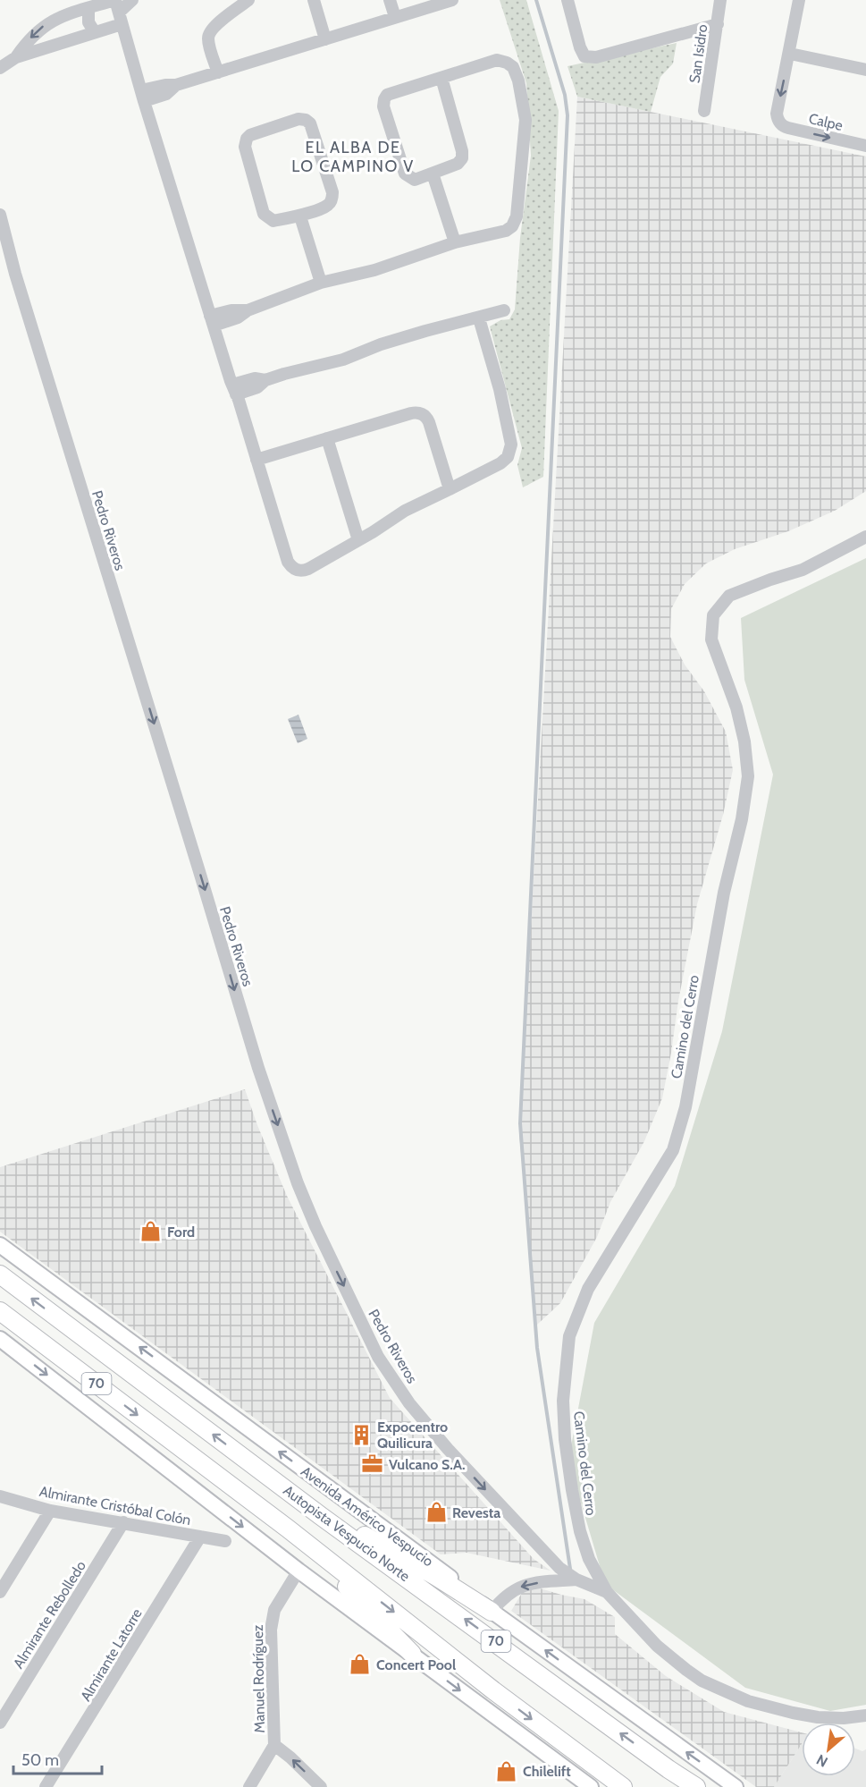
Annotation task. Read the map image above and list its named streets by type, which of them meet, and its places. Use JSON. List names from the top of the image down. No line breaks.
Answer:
{"streets":{"highway":["70","Autopista Vespucio Norte"],"main road":["Avenida Américo Vespucio"],"street":["San Isidro","Calpe","Pedro Riveros","Camino del Cerro","Almirante Cristóbal Colón","Almirante Rebolledo","Almirante Latorre","Manuel Rodríguez"]},"crossings":[["Pedro Riveros","Camino del Cerro"],["Almirante Cristóbal Colón","Almirante Rebolledo"],["Almirante Cristóbal Colón","Almirante Latorre"]],"one_way":["Pedro Riveros"],"districts":["EL ALBA DE LO CAMPINO V"],"places":{"shop":["Ford","Revesta","Concert Pool","Chilelift"],"building":["Expocentro Quilicura"],"office":["Vulcano S.A."]},"scale_bar":"50 m","north":"bottom left"}
